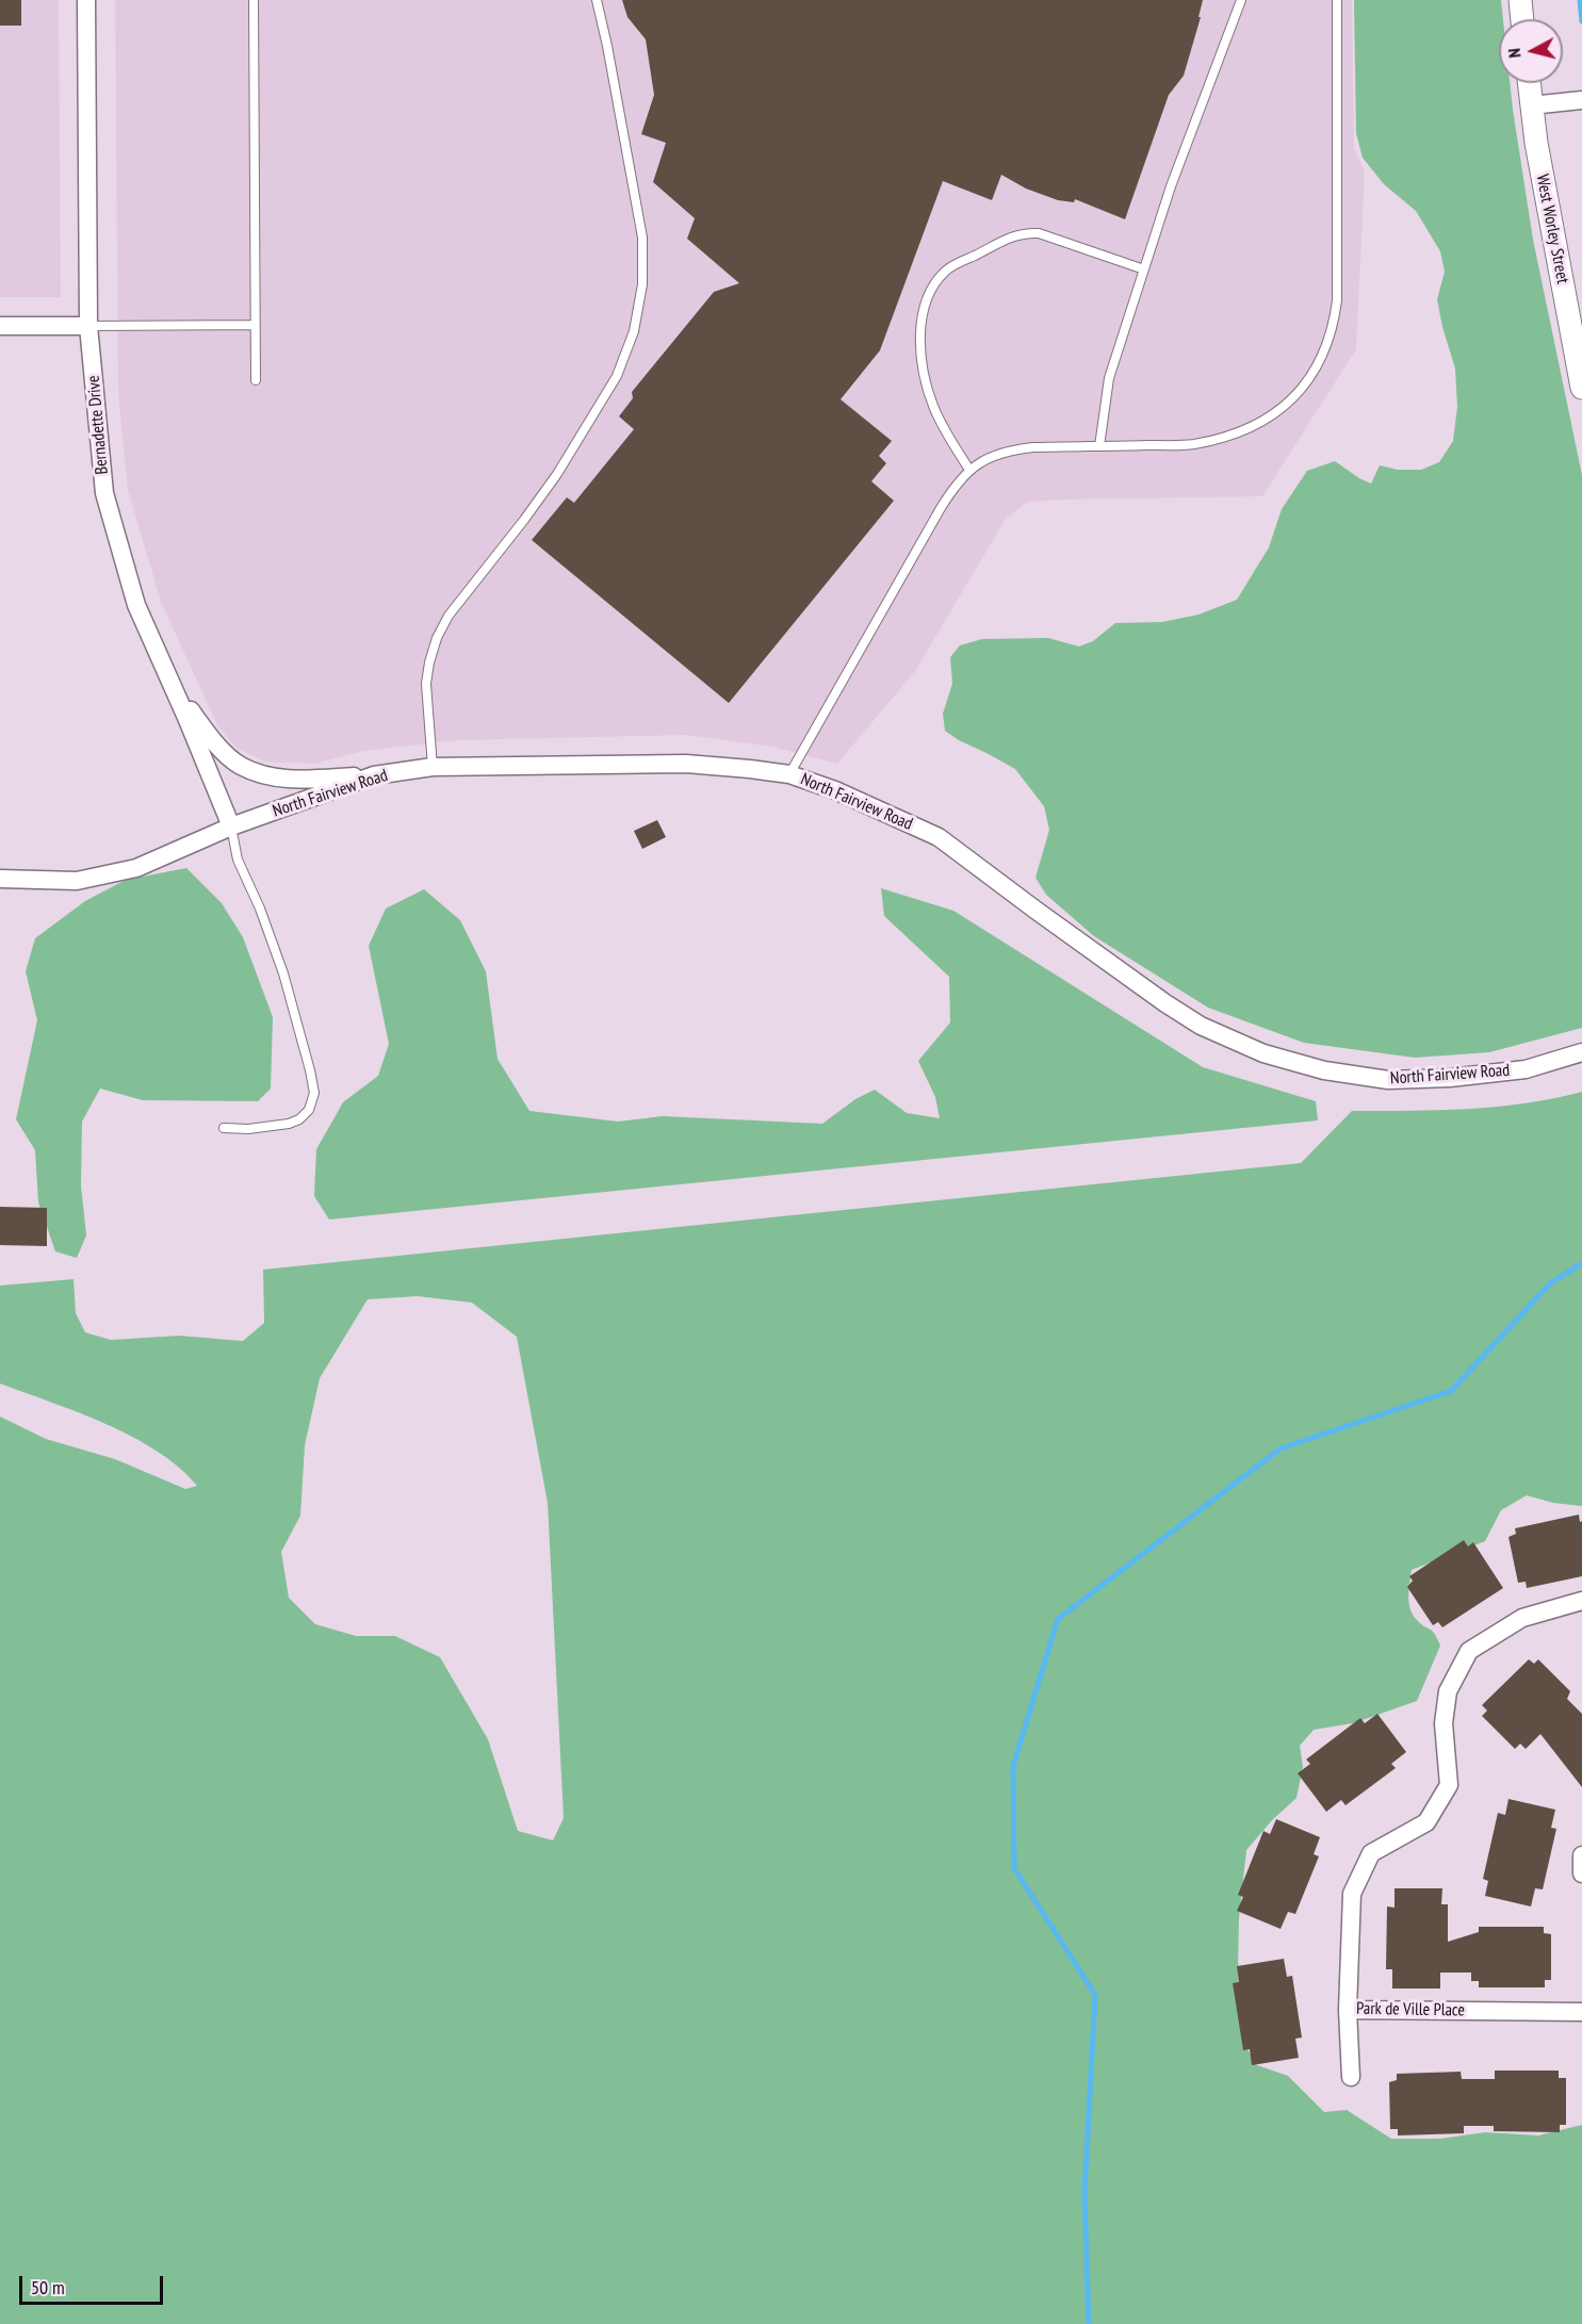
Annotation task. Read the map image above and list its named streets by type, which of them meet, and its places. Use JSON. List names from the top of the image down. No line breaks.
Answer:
{"streets":{"street":["West Worley Street","Bernadette Drive","North Fairview Road","Park de Ville Place"]},"crossings":[["Bernadette Drive","North Fairview Road"]],"scale_bar":"50 m","north":"left"}
